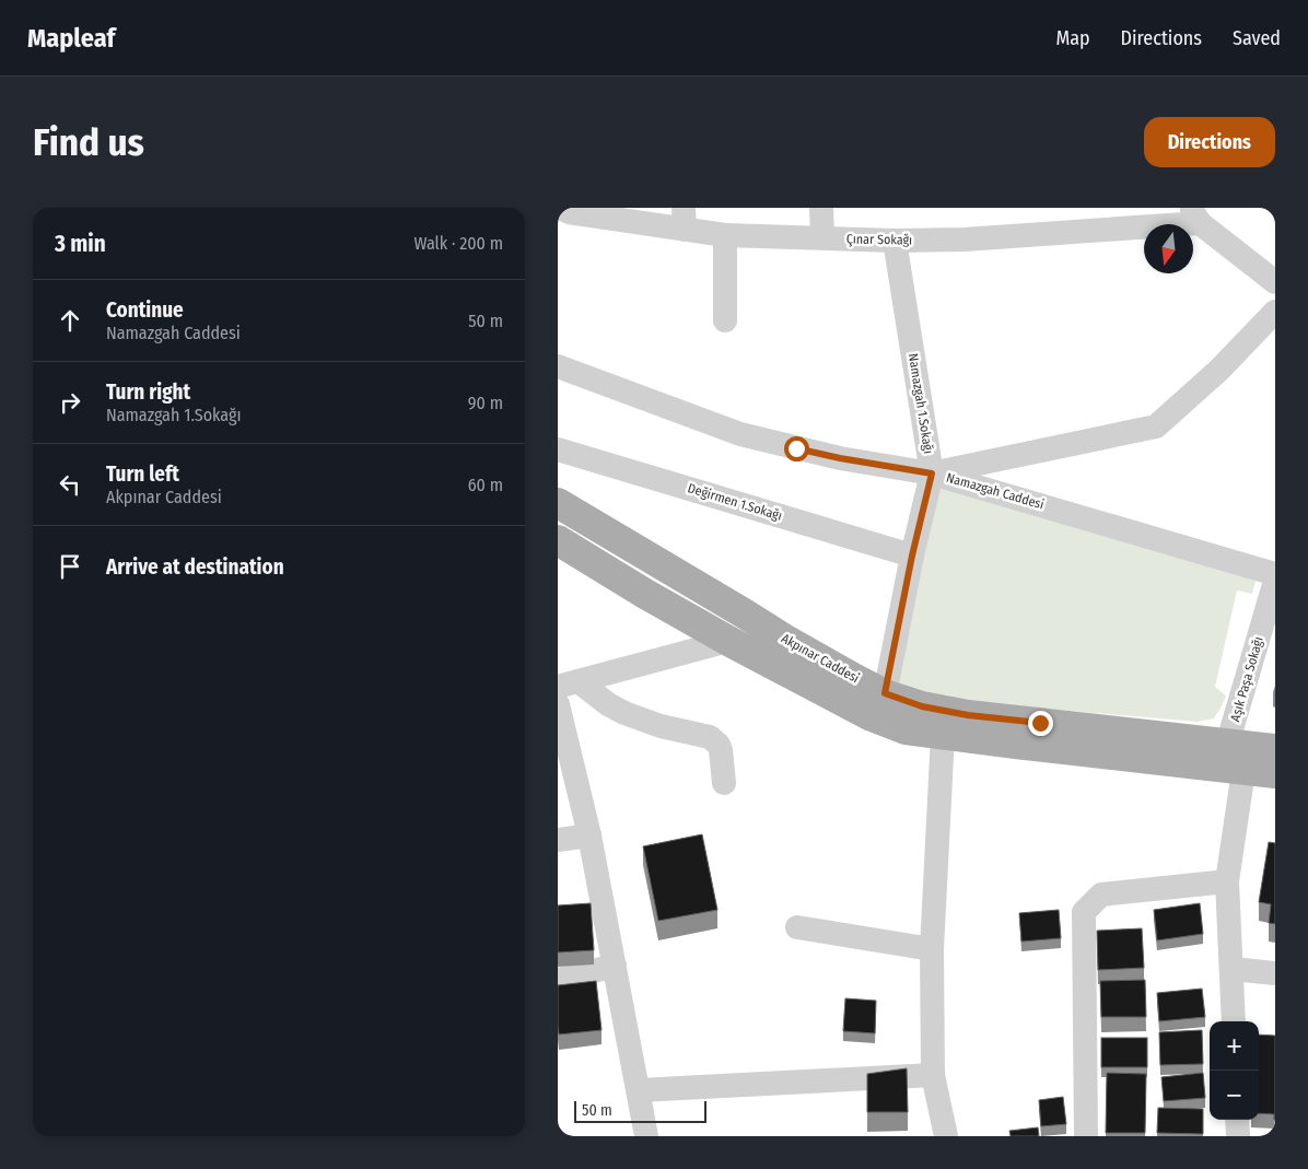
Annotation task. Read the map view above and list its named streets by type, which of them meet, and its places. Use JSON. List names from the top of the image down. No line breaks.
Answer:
{"streets":{"main road":["Akpınar Caddesi"],"street":["Çınar Sokağı","Namazgah 1.Sokağı","Namazgah Caddesi","Değirmen 1.Sokağı","Aşık Paşa Sokağı"]},"crossings":[["Çınar Sokağı","Namazgah 1.Sokağı"],["Namazgah 1.Sokağı","Namazgah Caddesi"],["Namazgah 1.Sokağı","Değirmen 1.Sokağı"],["Namazgah 1.Sokağı","Akpınar Caddesi"],["Akpınar Caddesi","Aşık Paşa Sokağı"]],"scale_bar":"50 m","north":"bottom","page":{"header":"Mapleaf","nav":["Map","Directions","Saved"],"buttons":"Directions","title":"Find us","heading":["3 min","Walk · 200 m"],"list":[["Continue","Namazgah Caddesi","50 m"],["Turn right","Namazgah 1.Sokağı","90 m"],["Turn left","Akpınar Caddesi","60 m"],"Arrive at destination"],"map_buttons":["+","−"],"scale":"50 m"}}
